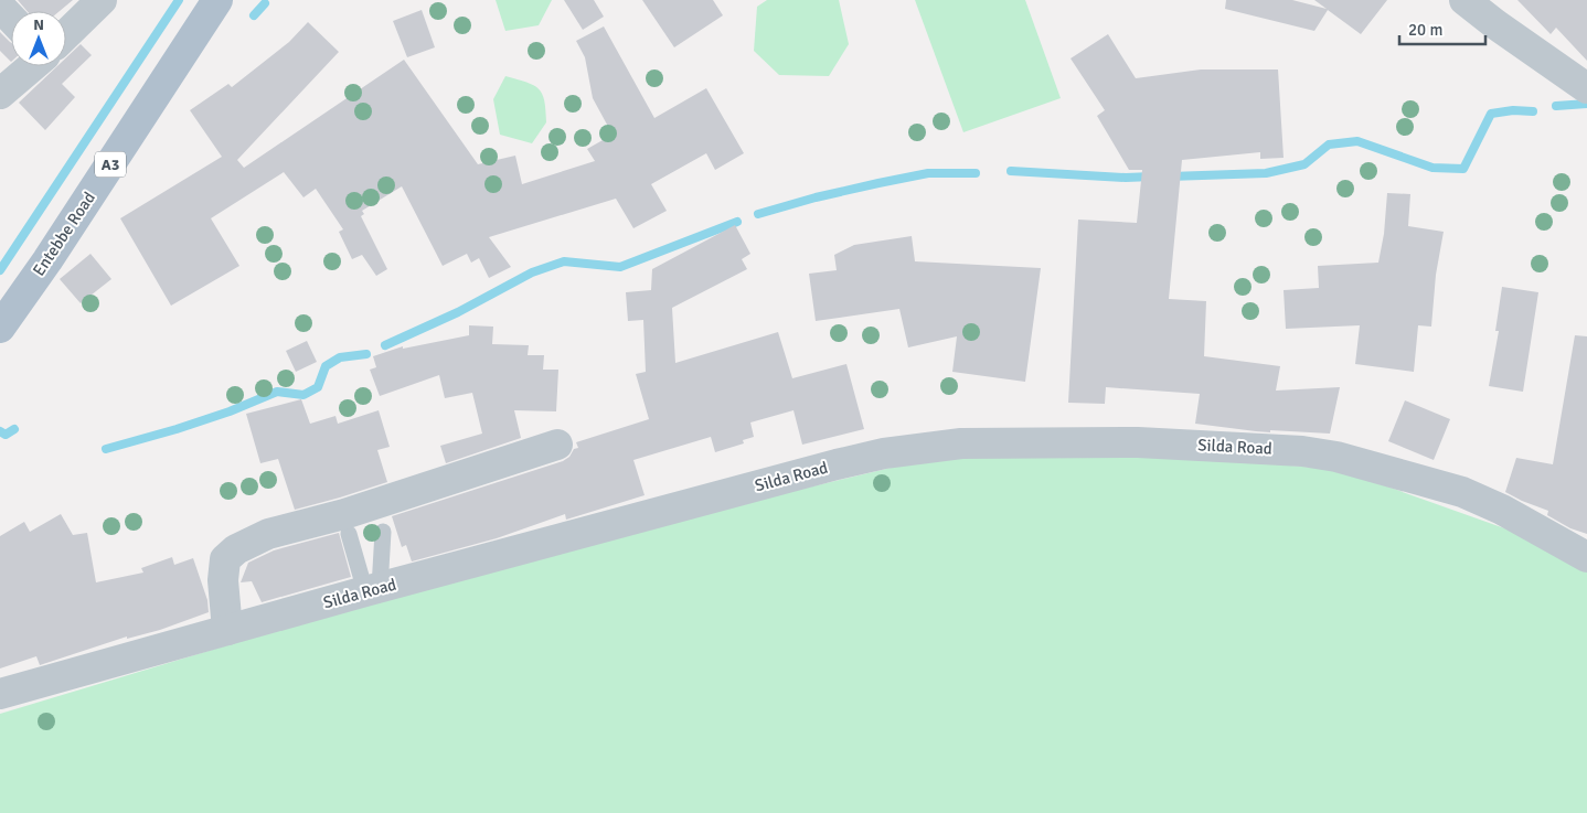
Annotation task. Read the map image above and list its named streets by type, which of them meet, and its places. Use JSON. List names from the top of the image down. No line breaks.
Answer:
{"streets":{"main road":["A3","Entebbe Road"],"street":["Silda Road"]},"scale_bar":"20 m","north":"top"}
